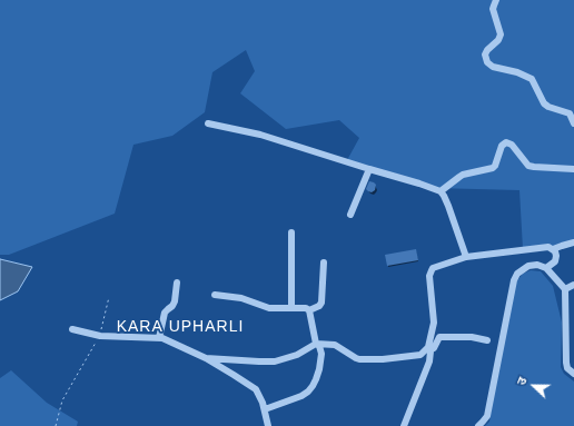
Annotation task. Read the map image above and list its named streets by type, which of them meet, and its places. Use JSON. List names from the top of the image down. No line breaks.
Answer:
{"districts":["KARA UPHARLI"],"north":"left"}
